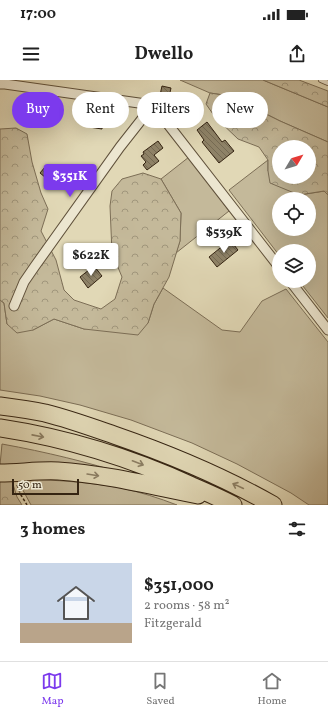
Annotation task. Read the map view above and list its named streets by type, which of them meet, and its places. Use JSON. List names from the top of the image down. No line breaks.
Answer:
{"scale_bar":"50 m","north":"top right","page":{"status":"17:00","header":"Dwello","chip":["Buy","Rent","Filters","New"],"price":["$351K","$539K","$622K"],"scale":"50 m","heading":"3 homes","list":[{"name":"$351,000","note":"2 rooms · 58 m² · Fitzgerald"}],"tabs":["Map","Saved","Home"]}}
